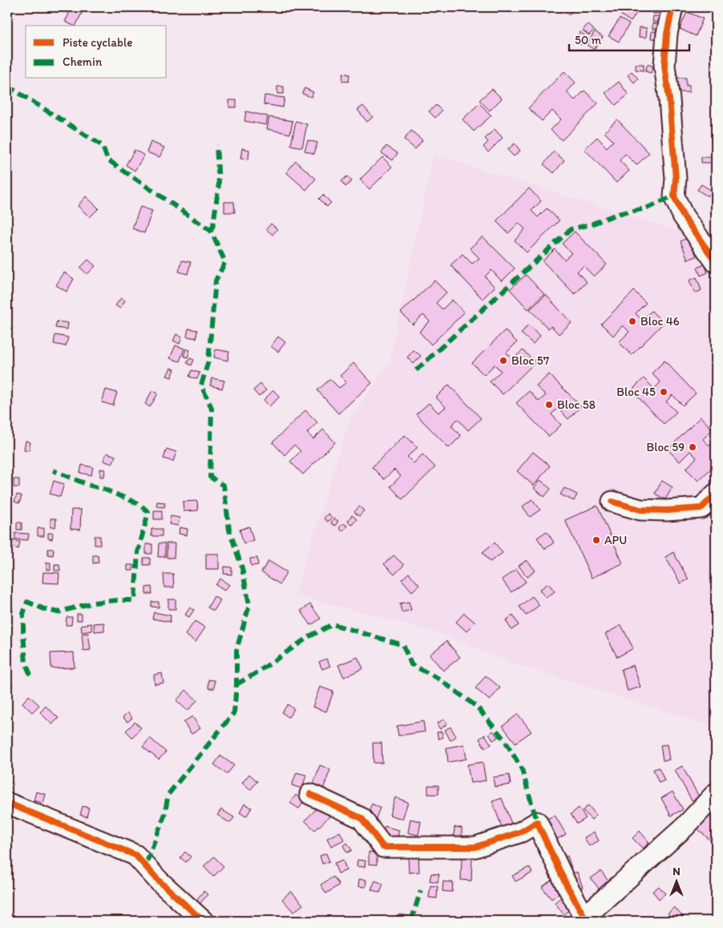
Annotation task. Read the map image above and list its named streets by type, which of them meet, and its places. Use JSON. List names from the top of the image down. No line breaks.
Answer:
{"places":["Bloc 46","Bloc 57","Bloc 45","Bloc 58","Bloc 59","APU"],"legend":["Piste cyclable","Chemin"],"scale_bar":"50 m","north":"top"}
